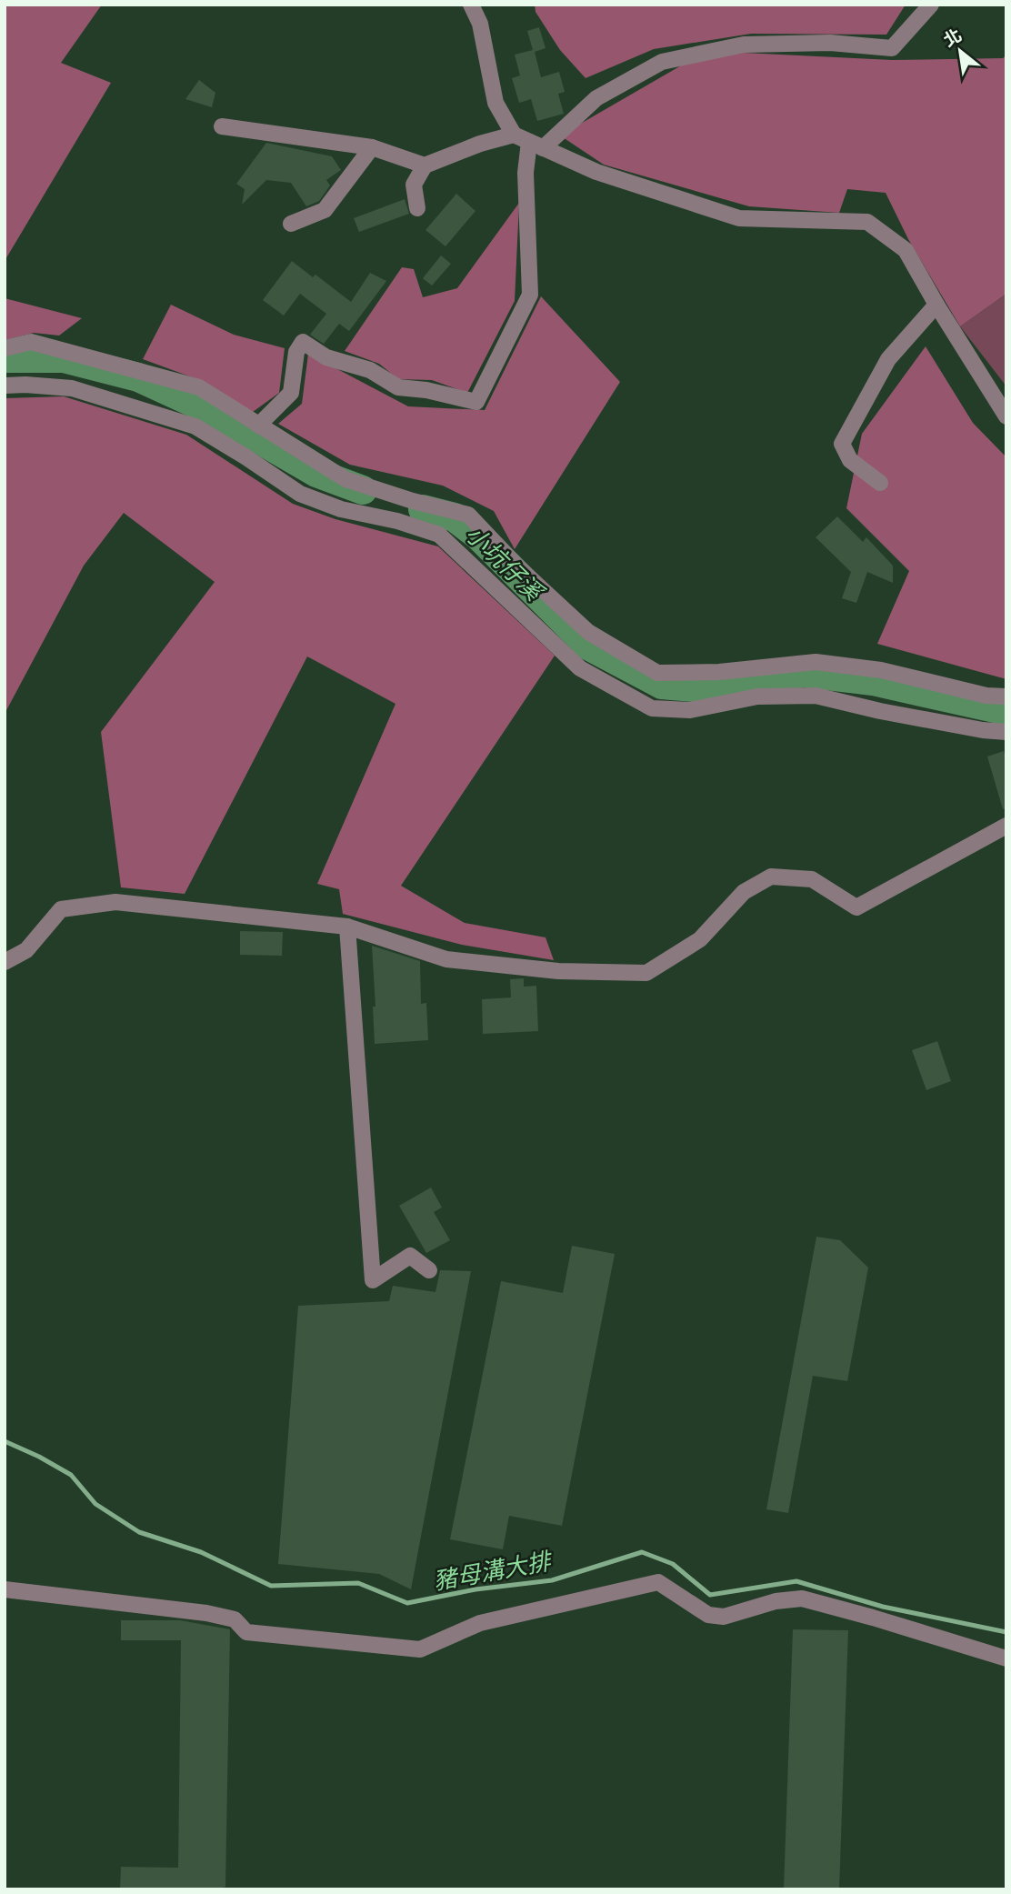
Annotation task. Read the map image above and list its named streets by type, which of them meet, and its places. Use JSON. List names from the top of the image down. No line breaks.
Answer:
{"water":["小坑仔溪","豬母溝大排"],"north":"top left"}
